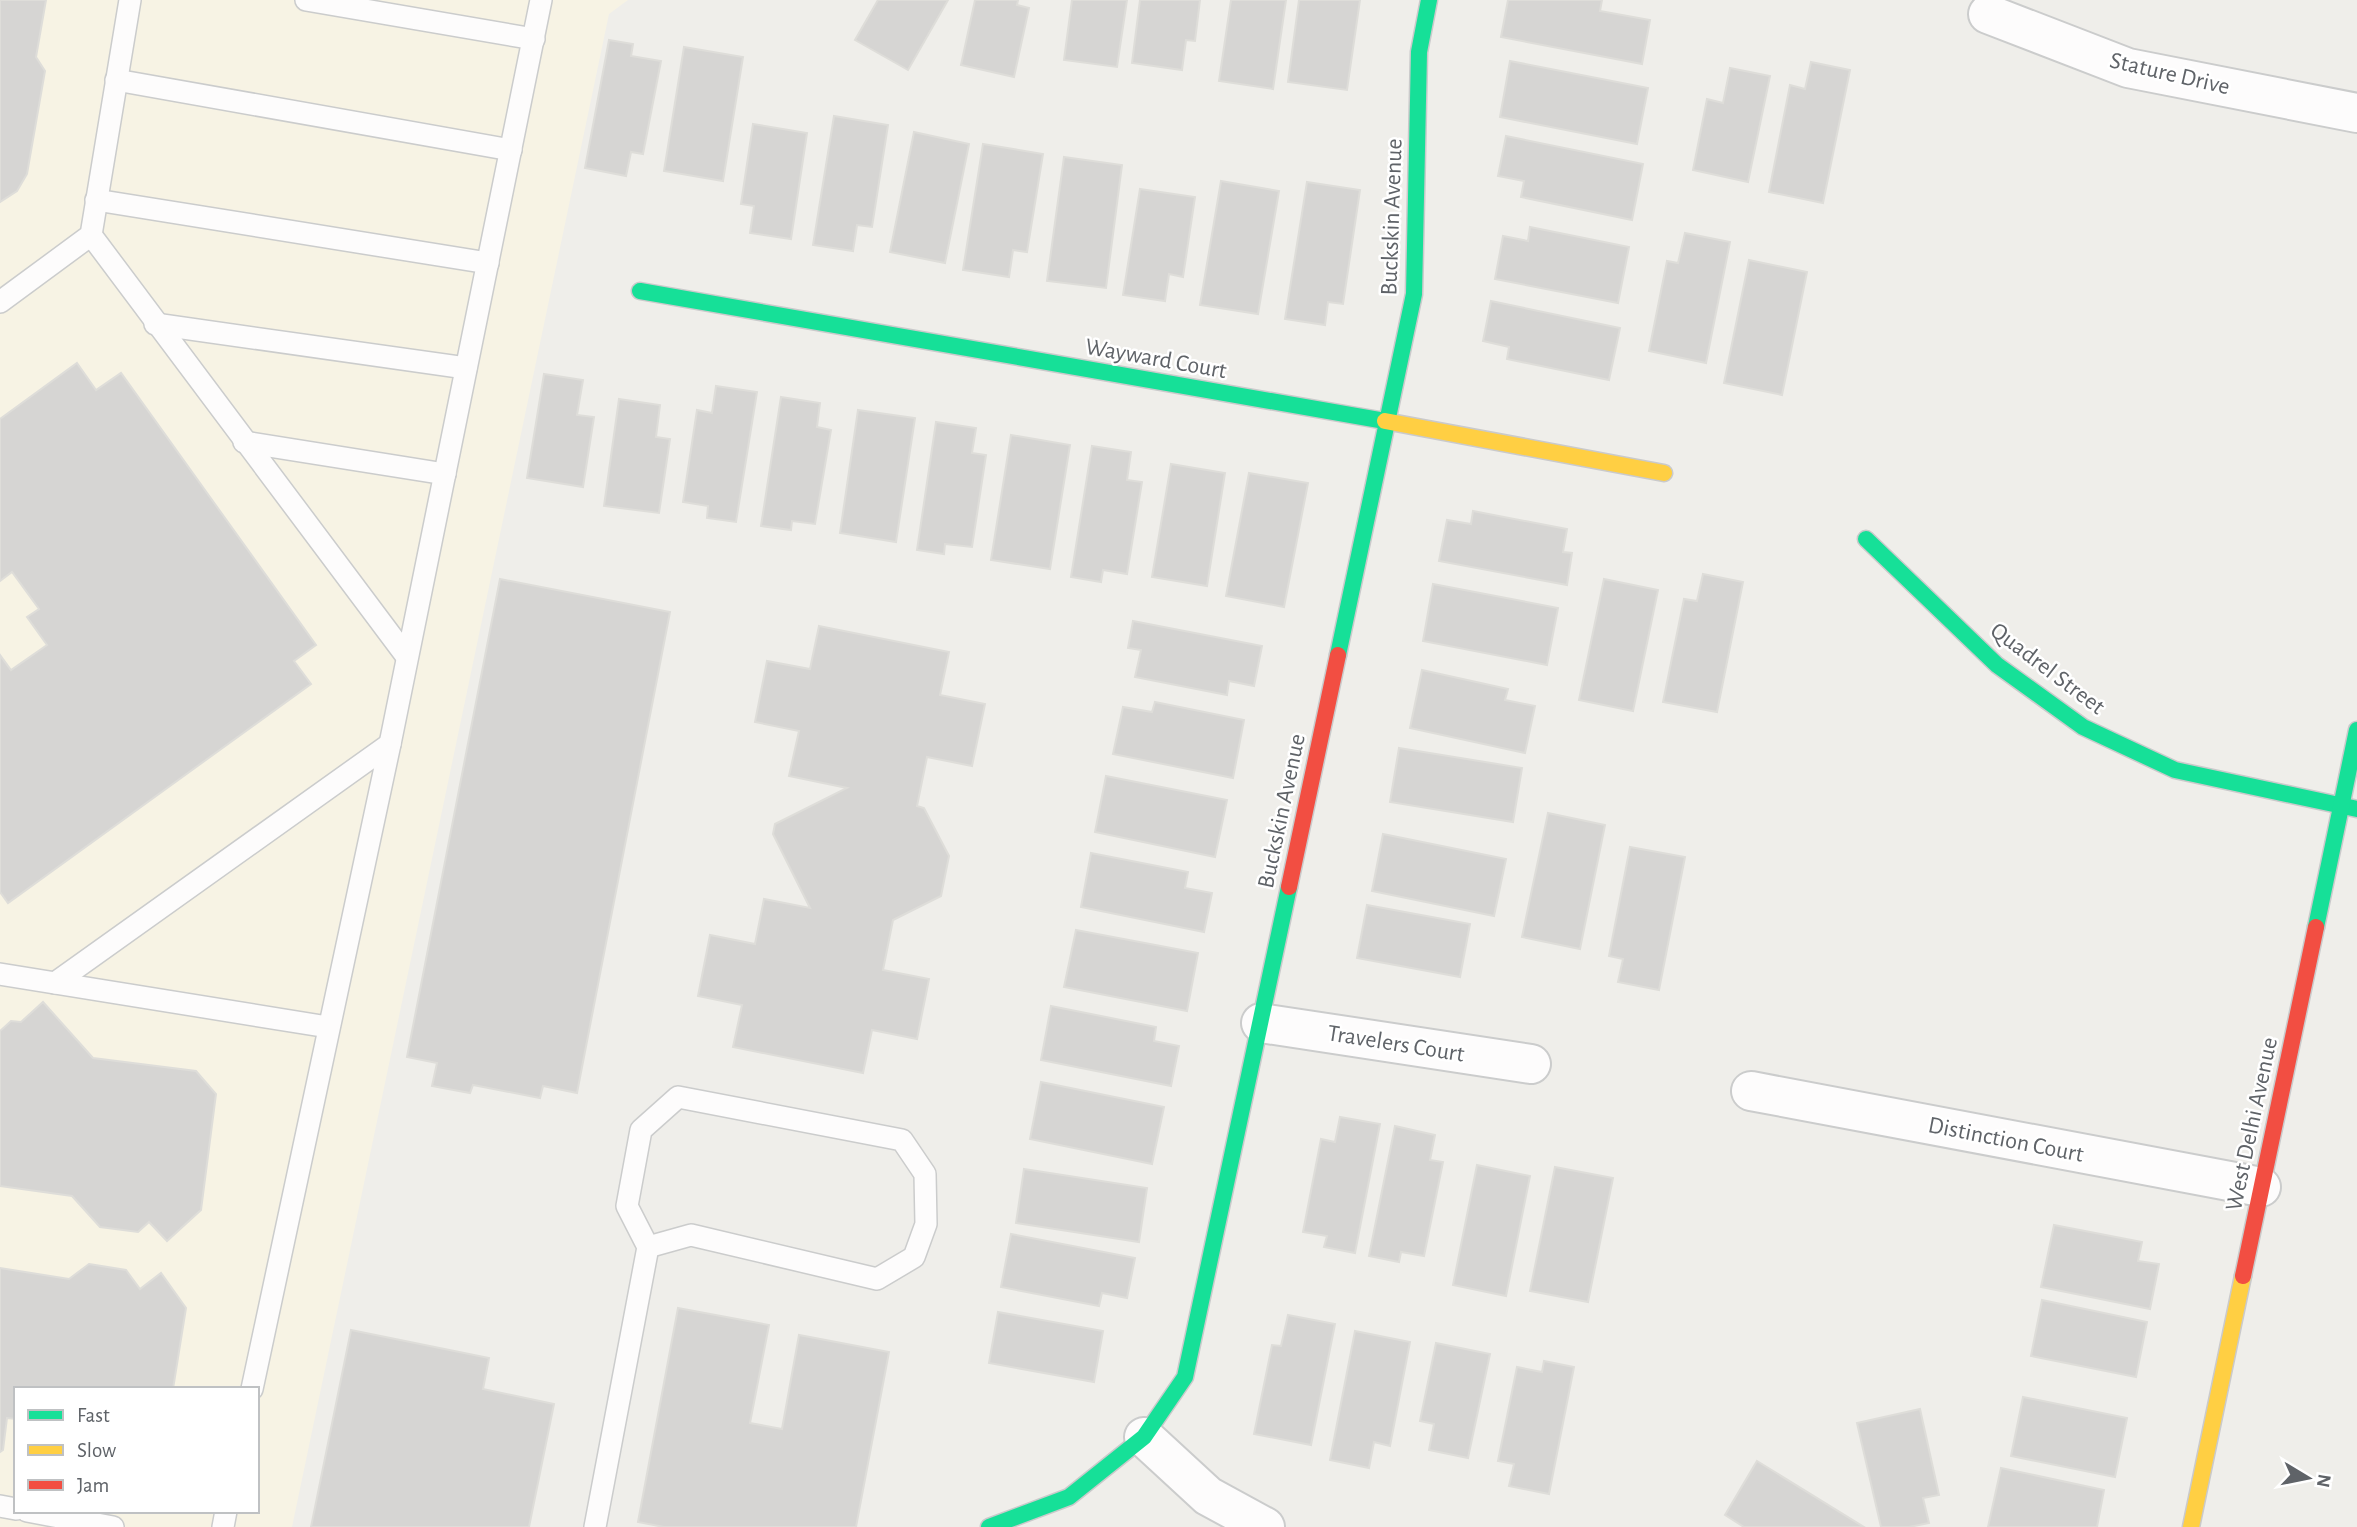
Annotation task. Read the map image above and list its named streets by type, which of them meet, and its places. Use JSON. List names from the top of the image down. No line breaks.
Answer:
{"streets":{"street":["Stature Drive","Buckskin Avenue","Wayward Court","Quadrel Street","Travelers Court","West Delhi Avenue","Distinction Court"]},"crossings":[["Buckskin Avenue","Wayward Court"],["Buckskin Avenue","Travelers Court"],["Quadrel Street","West Delhi Avenue"],["West Delhi Avenue","Distinction Court"]],"legend":["Fast","Slow","Jam"],"north":"right"}
